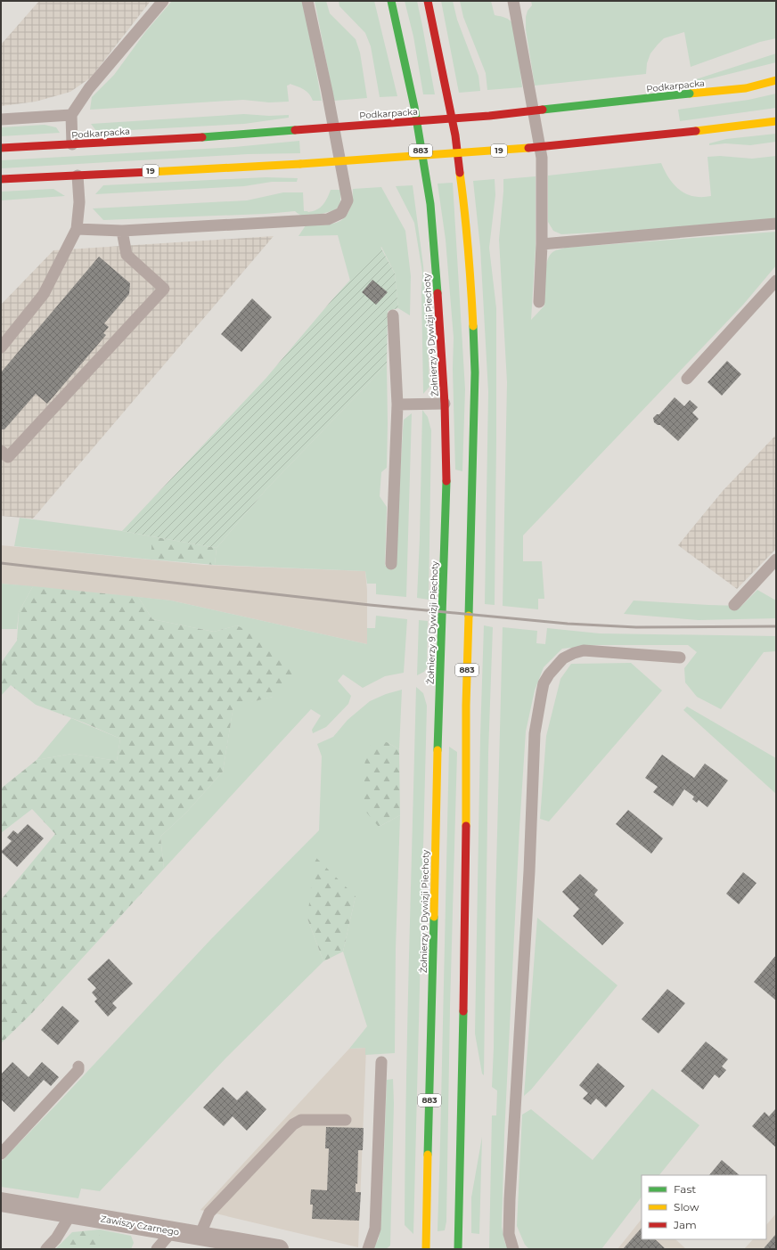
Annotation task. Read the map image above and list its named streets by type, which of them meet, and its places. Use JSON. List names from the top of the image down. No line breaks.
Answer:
{"streets":{"main road":["Podkarpacka","883","19","Żołnierzy 9 Dywizji Piechoty"],"street":["Zawiszy Czarnego"]},"legend":["Fast","Slow","Jam"]}
